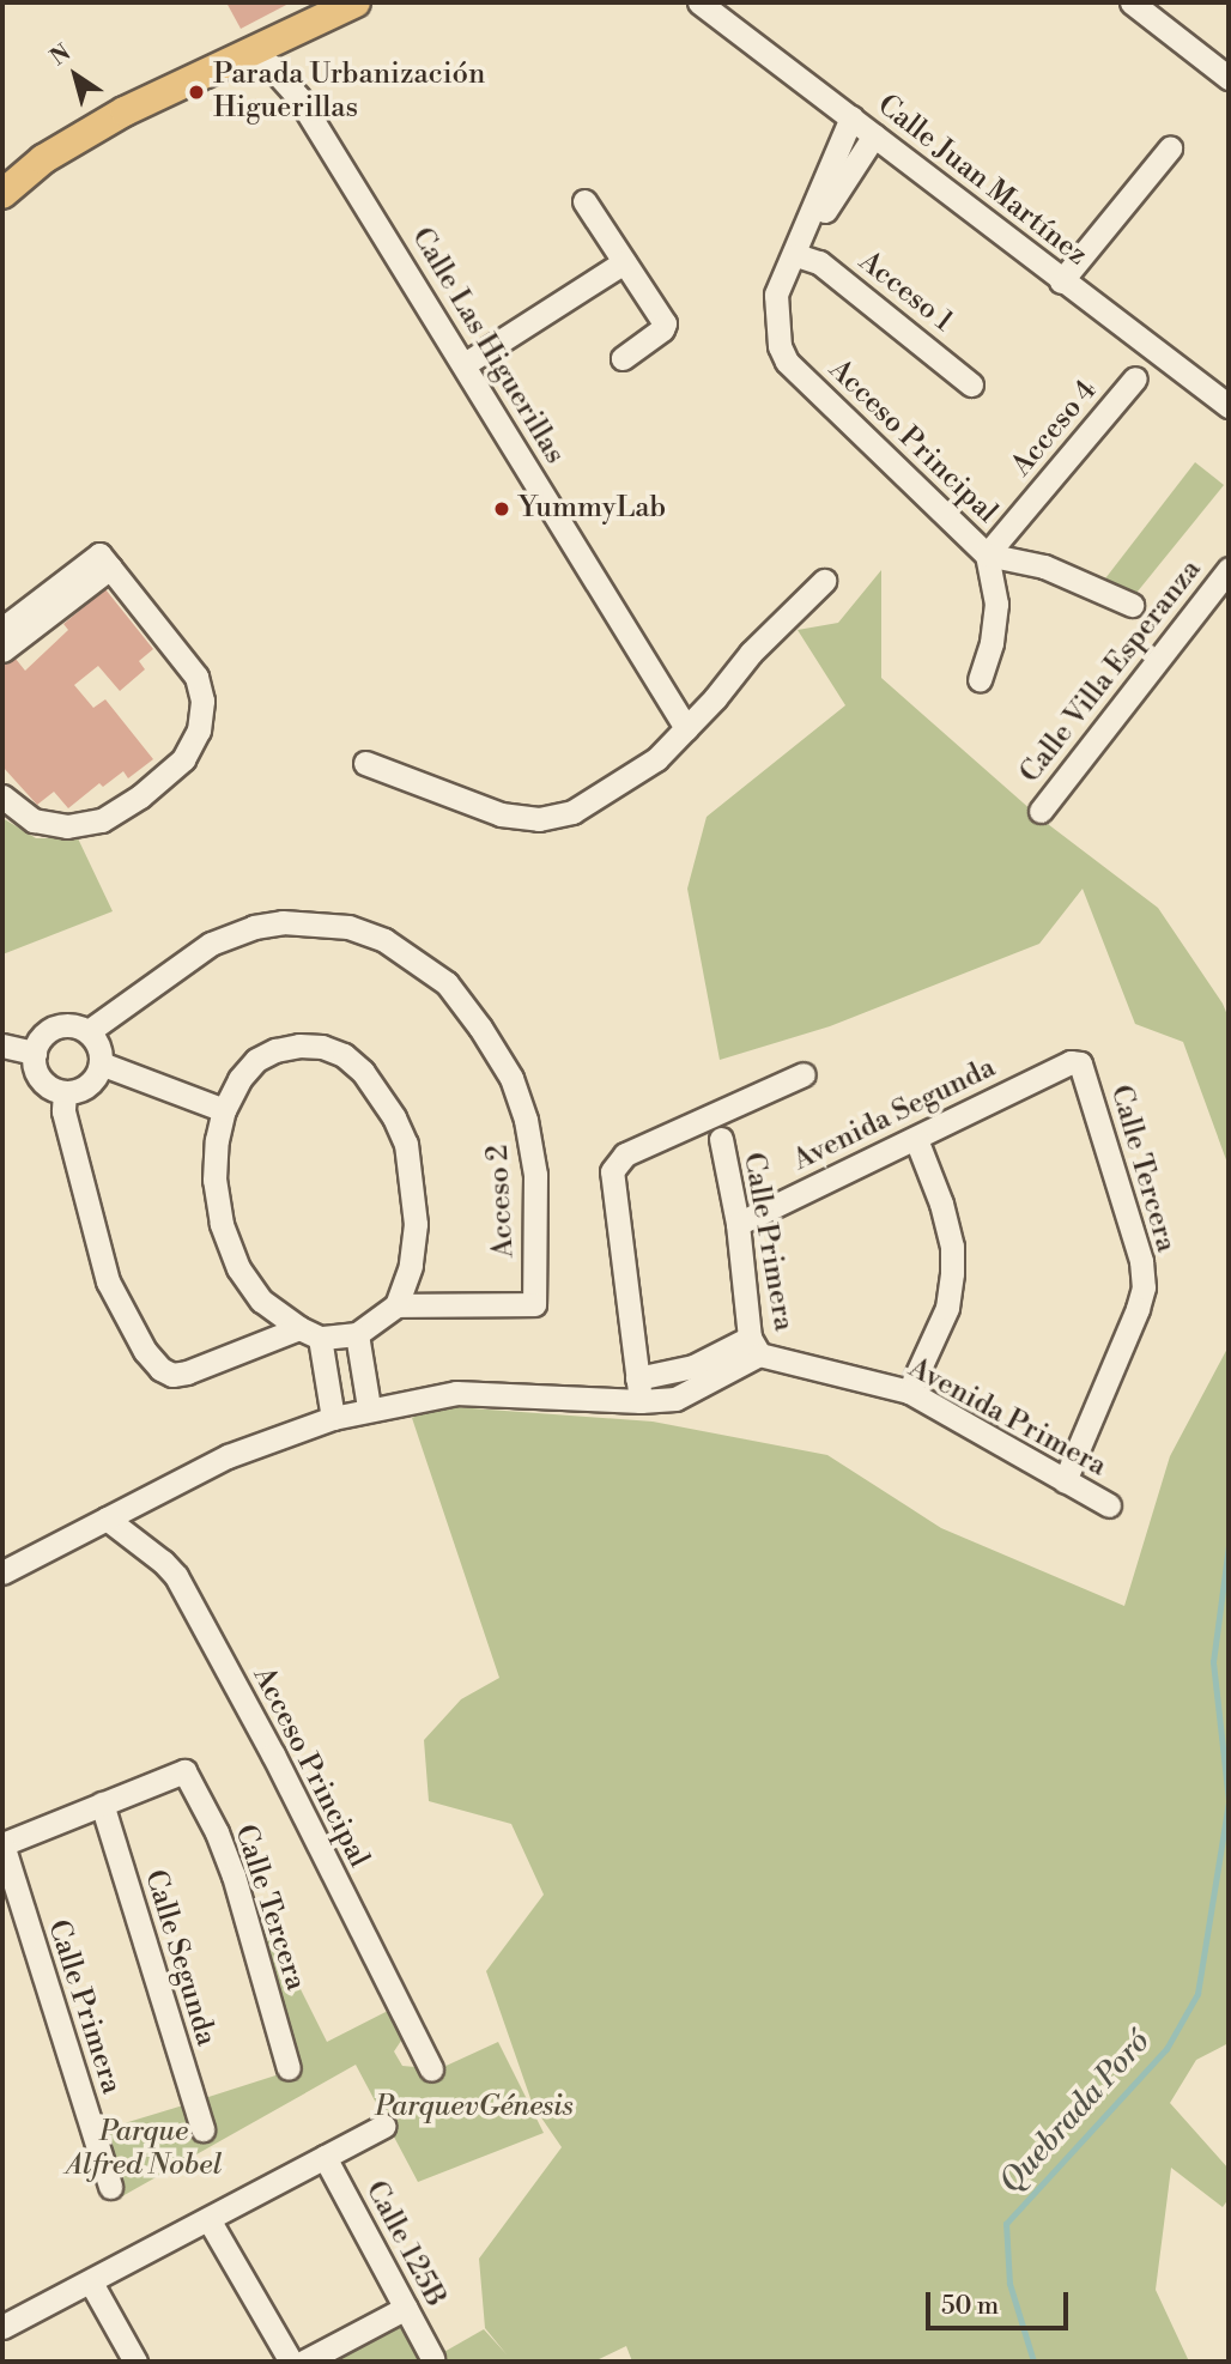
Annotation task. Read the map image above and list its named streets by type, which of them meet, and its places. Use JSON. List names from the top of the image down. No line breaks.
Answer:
{"streets":{"street":["Calle Juan Martínez","Acceso 1","Calle Las Higuerillas","Acceso 4","Acceso Principal","Calle Villa Esperanza","Avenida Segunda","Calle Tercera","Acceso 2","Calle Primera","Avenida Primera","Calle Segunda","Calle 125B"]},"crossings":[["Calle Juan Martínez","Acceso Principal"],["Acceso 1","Acceso Principal"],["Acceso 4","Acceso Principal"],["Avenida Segunda","Calle Tercera"],["Avenida Segunda","Calle Primera"],["Calle Tercera","Avenida Primera"],["Calle Tercera","Calle Segunda"],["Calle Primera","Avenida Primera"]],"water":["Quebrada Poró"],"parks":["ParquevGénesis","Parque Alfred Nobel"],"places":["Parada Urbanización Higuerillas","YummyLab"],"scale_bar":"50 m","north":"top left"}
